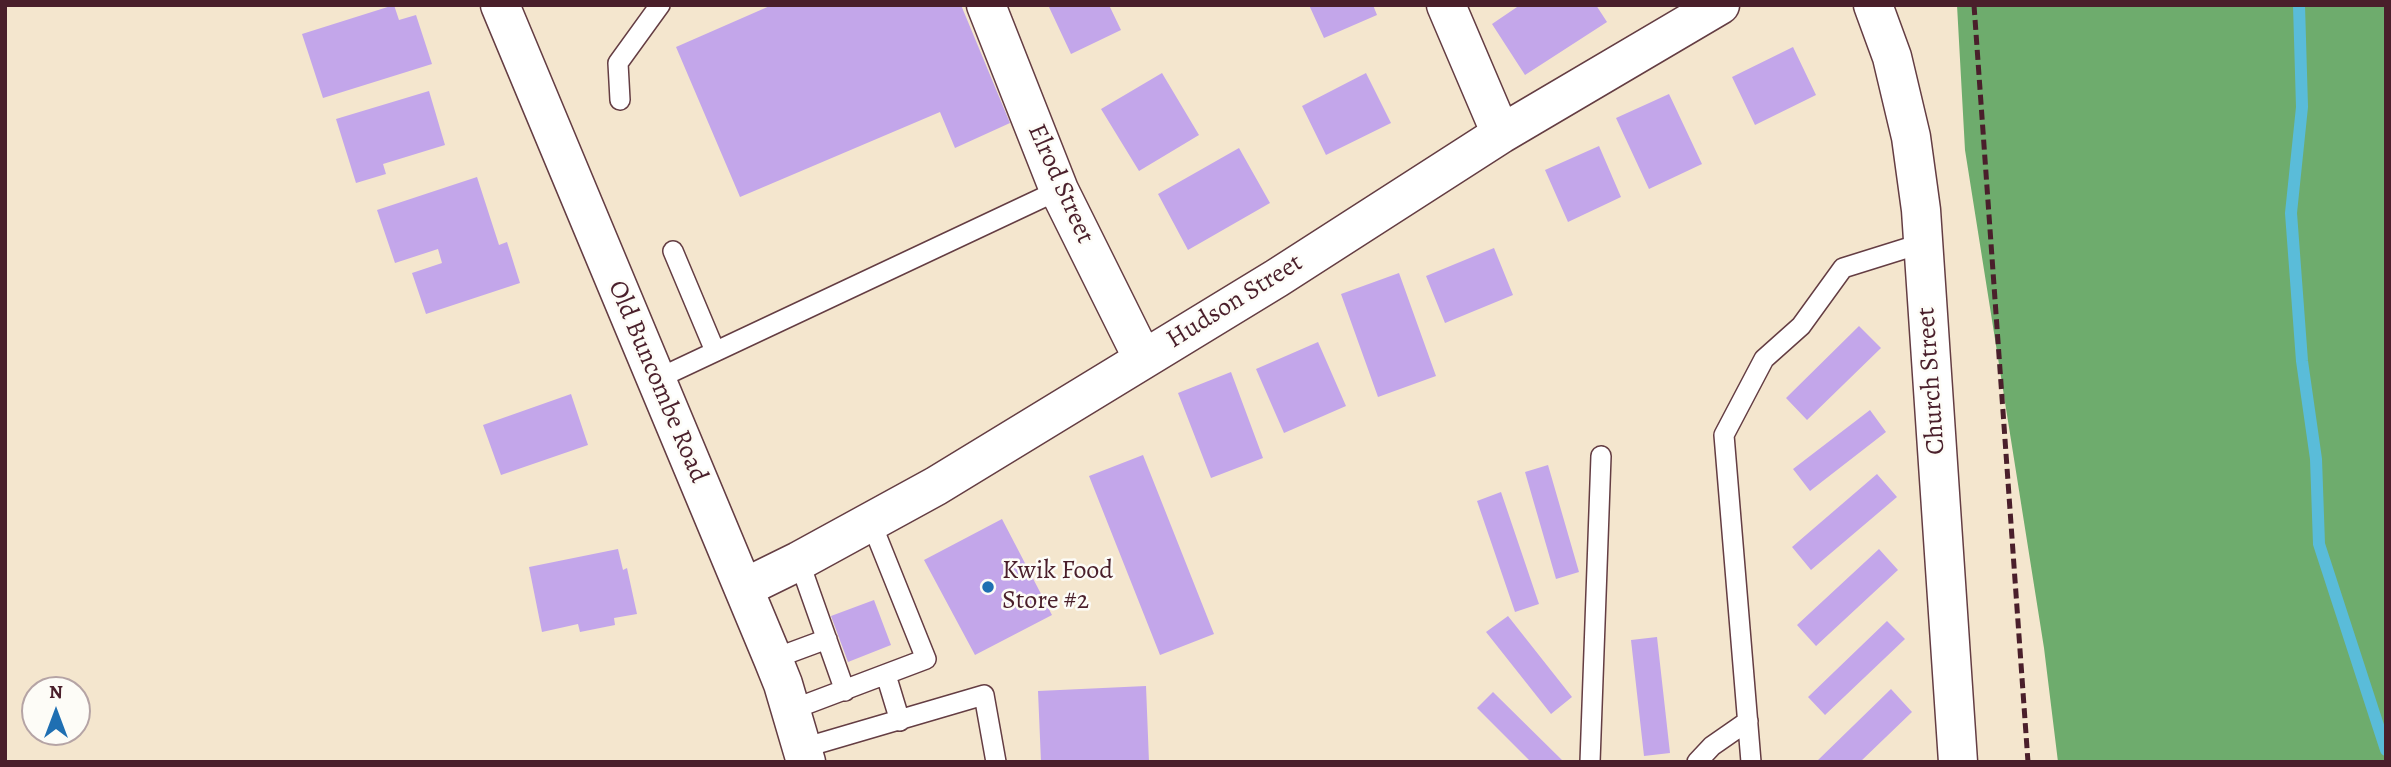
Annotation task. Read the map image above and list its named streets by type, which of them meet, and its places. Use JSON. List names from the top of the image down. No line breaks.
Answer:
{"streets":{"street":["Elrod Street","Hudson Street","Church Street","Old Buncombe Road"]},"crossings":[["Elrod Street","Hudson Street"],["Hudson Street","Old Buncombe Road"]],"places":["Kwik Food Store #2"],"north":"top"}
